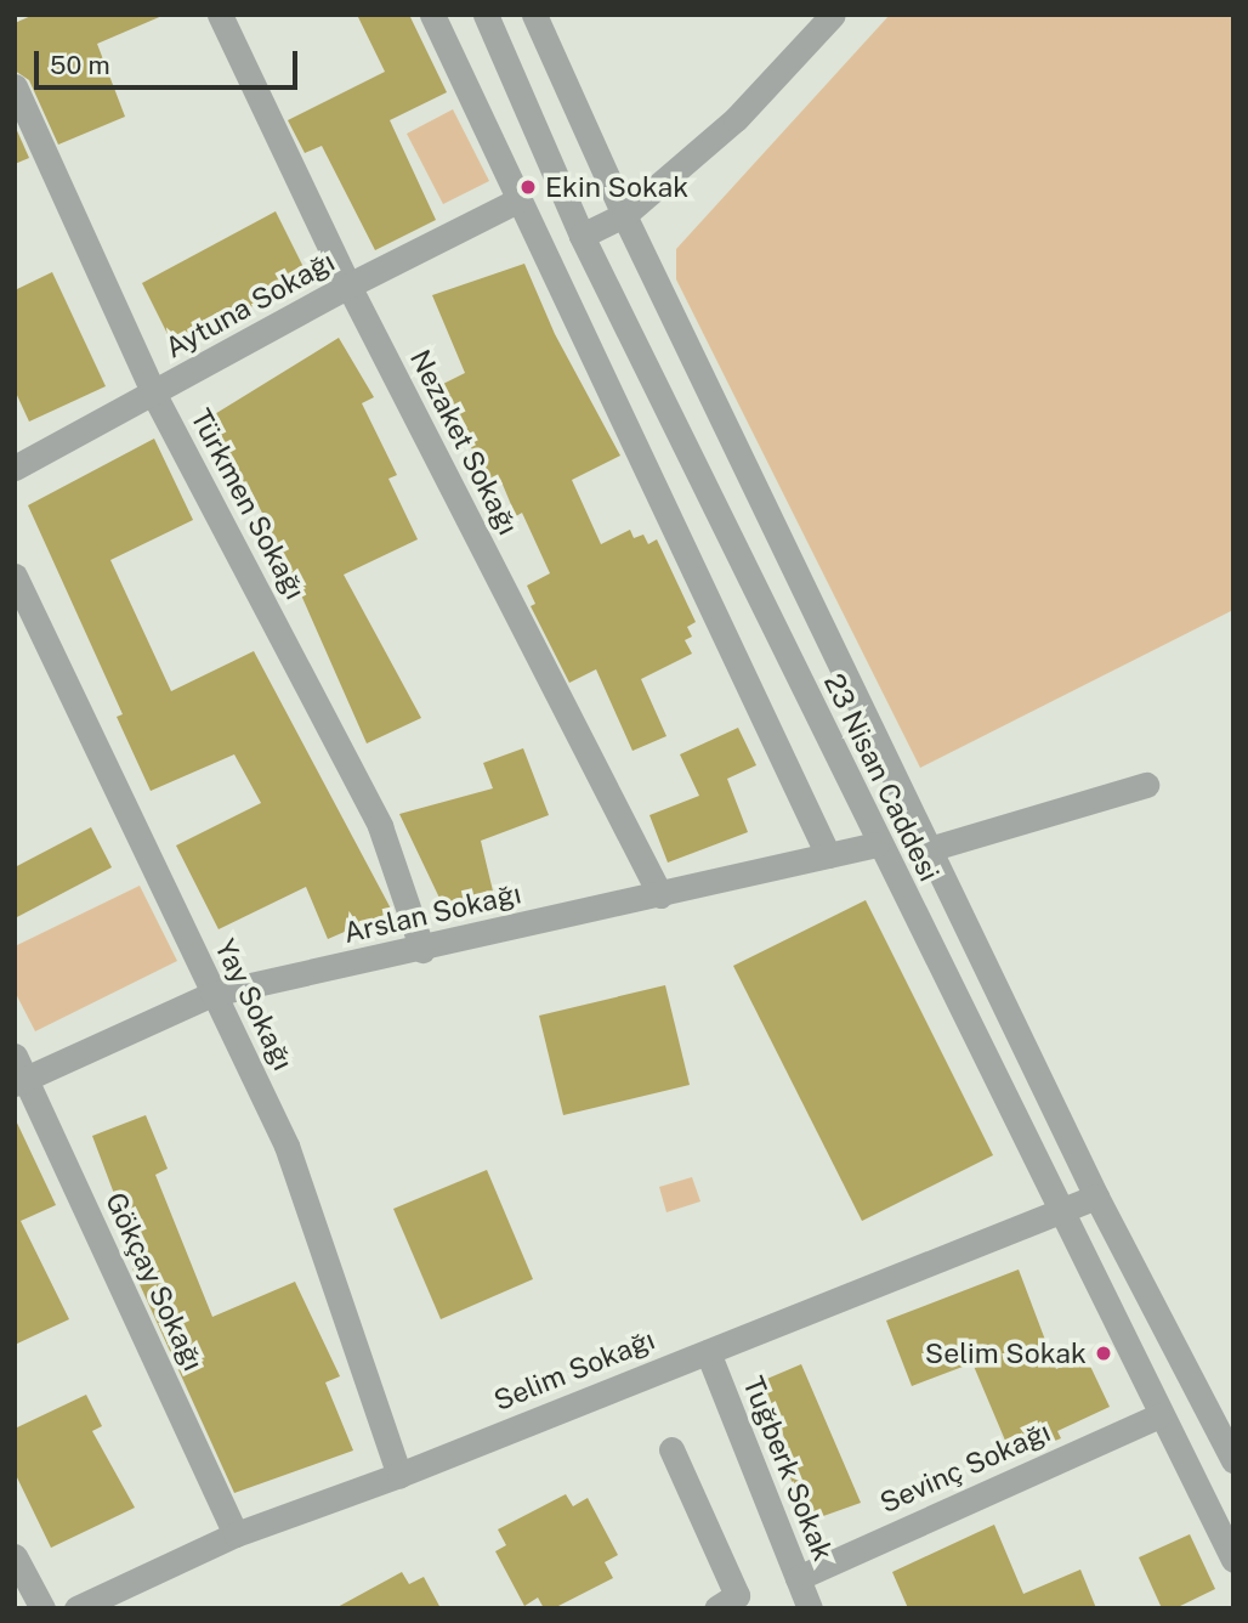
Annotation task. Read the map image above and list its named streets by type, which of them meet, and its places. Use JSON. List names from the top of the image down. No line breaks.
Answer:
{"streets":{"street":["Aytuna Sokağı","Nezaket Sokağı","Türkmen Sokağı","23 Nisan Caddesi","Arslan Sokağı","Yay Sokağı","Gökçay Sokağı","Selim Sokağı","Sevinç Sokağı","Tuğberk Sokak"]},"crossings":[["Aytuna Sokağı","Nezaket Sokağı"],["Aytuna Sokağı","Türkmen Sokağı"],["Nezaket Sokağı","Arslan Sokağı"],["Türkmen Sokağı","Arslan Sokağı"],["23 Nisan Caddesi","Arslan Sokağı"],["23 Nisan Caddesi","Selim Sokağı"],["23 Nisan Caddesi","Sevinç Sokağı"],["Arslan Sokağı","Yay Sokağı"],["Arslan Sokağı","Gökçay Sokağı"],["Yay Sokağı","Selim Sokağı"],["Gökçay Sokağı","Selim Sokağı"],["Selim Sokağı","Tuğberk Sokak"],["Sevinç Sokağı","Tuğberk Sokak"]],"places":["Ekin Sokak","Selim Sokak"],"scale_bar":"50 m"}
